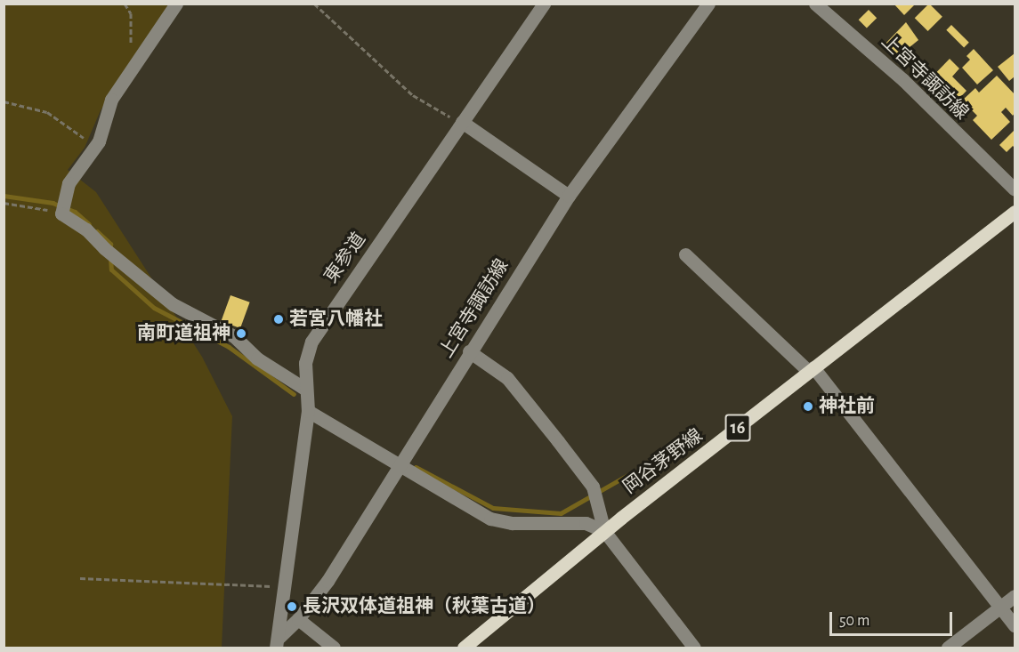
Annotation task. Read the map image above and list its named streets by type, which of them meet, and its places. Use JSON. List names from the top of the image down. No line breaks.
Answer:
{"streets":{"main road":["16","岡谷茅野線"],"street":["上宮寺諏訪線","東参道"]},"crossings":[["上宮寺諏訪線","東参道"]],"places":["若宮八幡社","南町道祖神","神社前","長沢双体道祖神（秋葉古道）"],"scale_bar":"50 m"}
